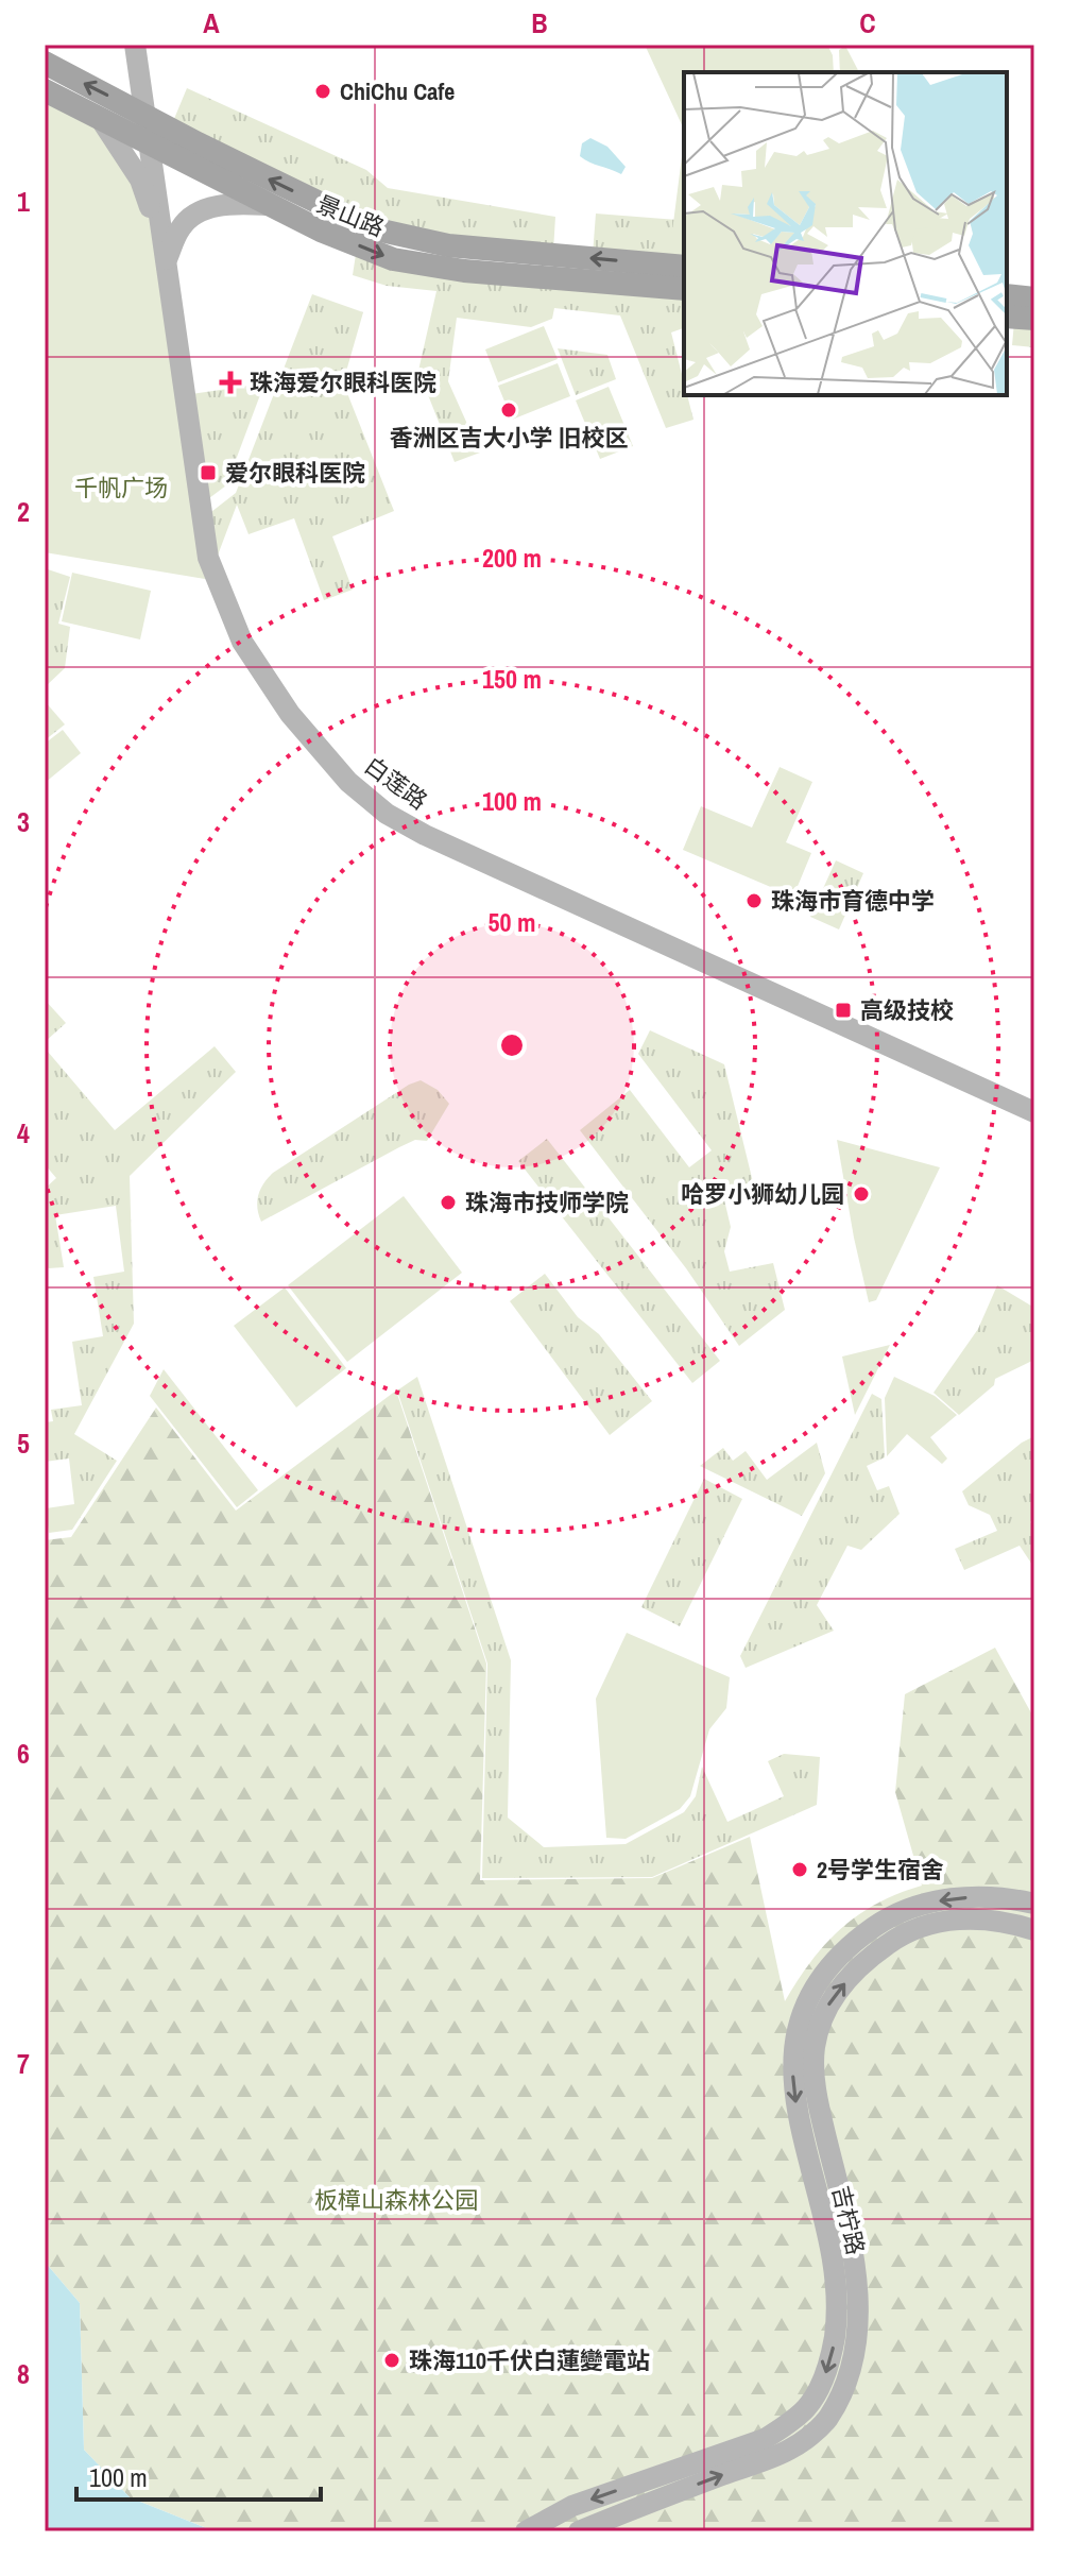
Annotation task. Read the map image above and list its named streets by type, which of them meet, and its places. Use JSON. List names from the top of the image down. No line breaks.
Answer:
{"streets":{"main road":["景山路","白莲路","吉柠路"]},"crossings":[["景山路","白莲路"]],"parks":["千帆广场","板樟山森林公园"],"places":{"other":["ChiChu Cafe","香洲区吉大小学 旧校区","珠海市育德中学","哈罗小狮幼儿园","珠海市技师学院","2号学生宿舍","珠海110千伏白蓮變電站"],"health":["珠海爱尔眼科医院"],"transit":["爱尔眼科医院","高级技校"]},"scale_bar":"100 m","grid":{"columns":["A","B","C"],"rows":["1","2","3","4","5","6","7","8"]},"rings":["200 m","150 m","100 m","50 m"]}
